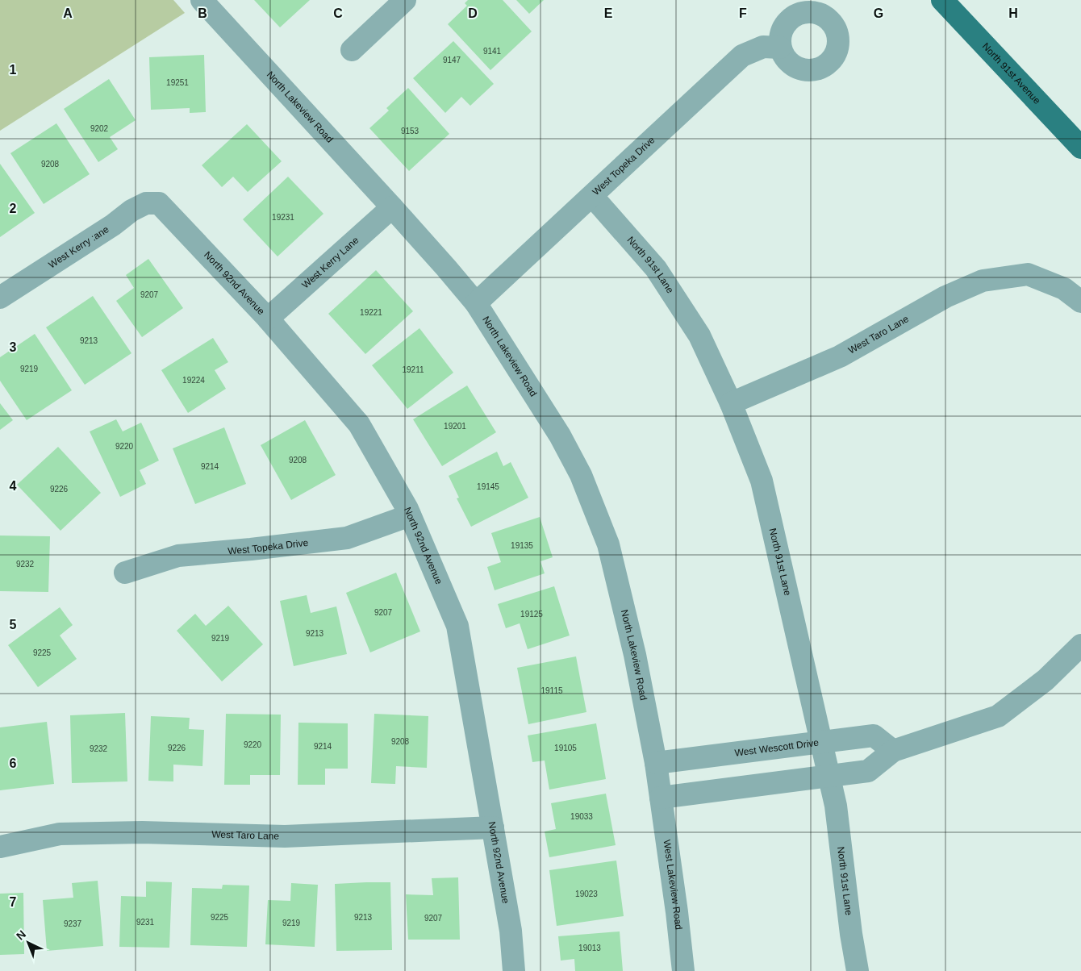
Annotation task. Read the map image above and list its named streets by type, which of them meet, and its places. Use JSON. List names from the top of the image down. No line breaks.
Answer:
{"streets":{"main road":["North 91st Avenue"],"street":["North Lakeview Road","West Topeka Drive","West Kerry :ane","West Kerry Lane","North 91st Lane","North 92nd Avenue","West Taro Lane","West Wescott Drive","West Lakeview Road"]},"crossings":[["North Lakeview Road","West Topeka Drive"],["North Lakeview Road","West Kerry Lane"],["North Lakeview Road","West Wescott Drive"],["North Lakeview Road","West Lakeview Road"],["West Topeka Drive","North 91st Lane"],["West Topeka Drive","North 92nd Avenue"],["West Kerry :ane","North 92nd Avenue"],["West Kerry Lane","North 92nd Avenue"],["North 91st Lane","West Taro Lane"],["North 91st Lane","West Wescott Drive"],["North 92nd Avenue","West Taro Lane"]],"house_numbers":["9141","9147","19251","9202","9153","9208","19231","9207","19221","9213","9219","19211","19224","19201","9220","9208","9214","19145","9226","19135","9232","9207","19125","9213","9219","9225","19115","9208","9220","9214","9226","19105","9232","19033","19023","9225","9213","9207","9231","9219","9237","19013"],"north":"top left","grid":{"columns":["A","B","C","D","E","F","G","H"],"rows":["1","2","3","4","5","6","7"]}}
